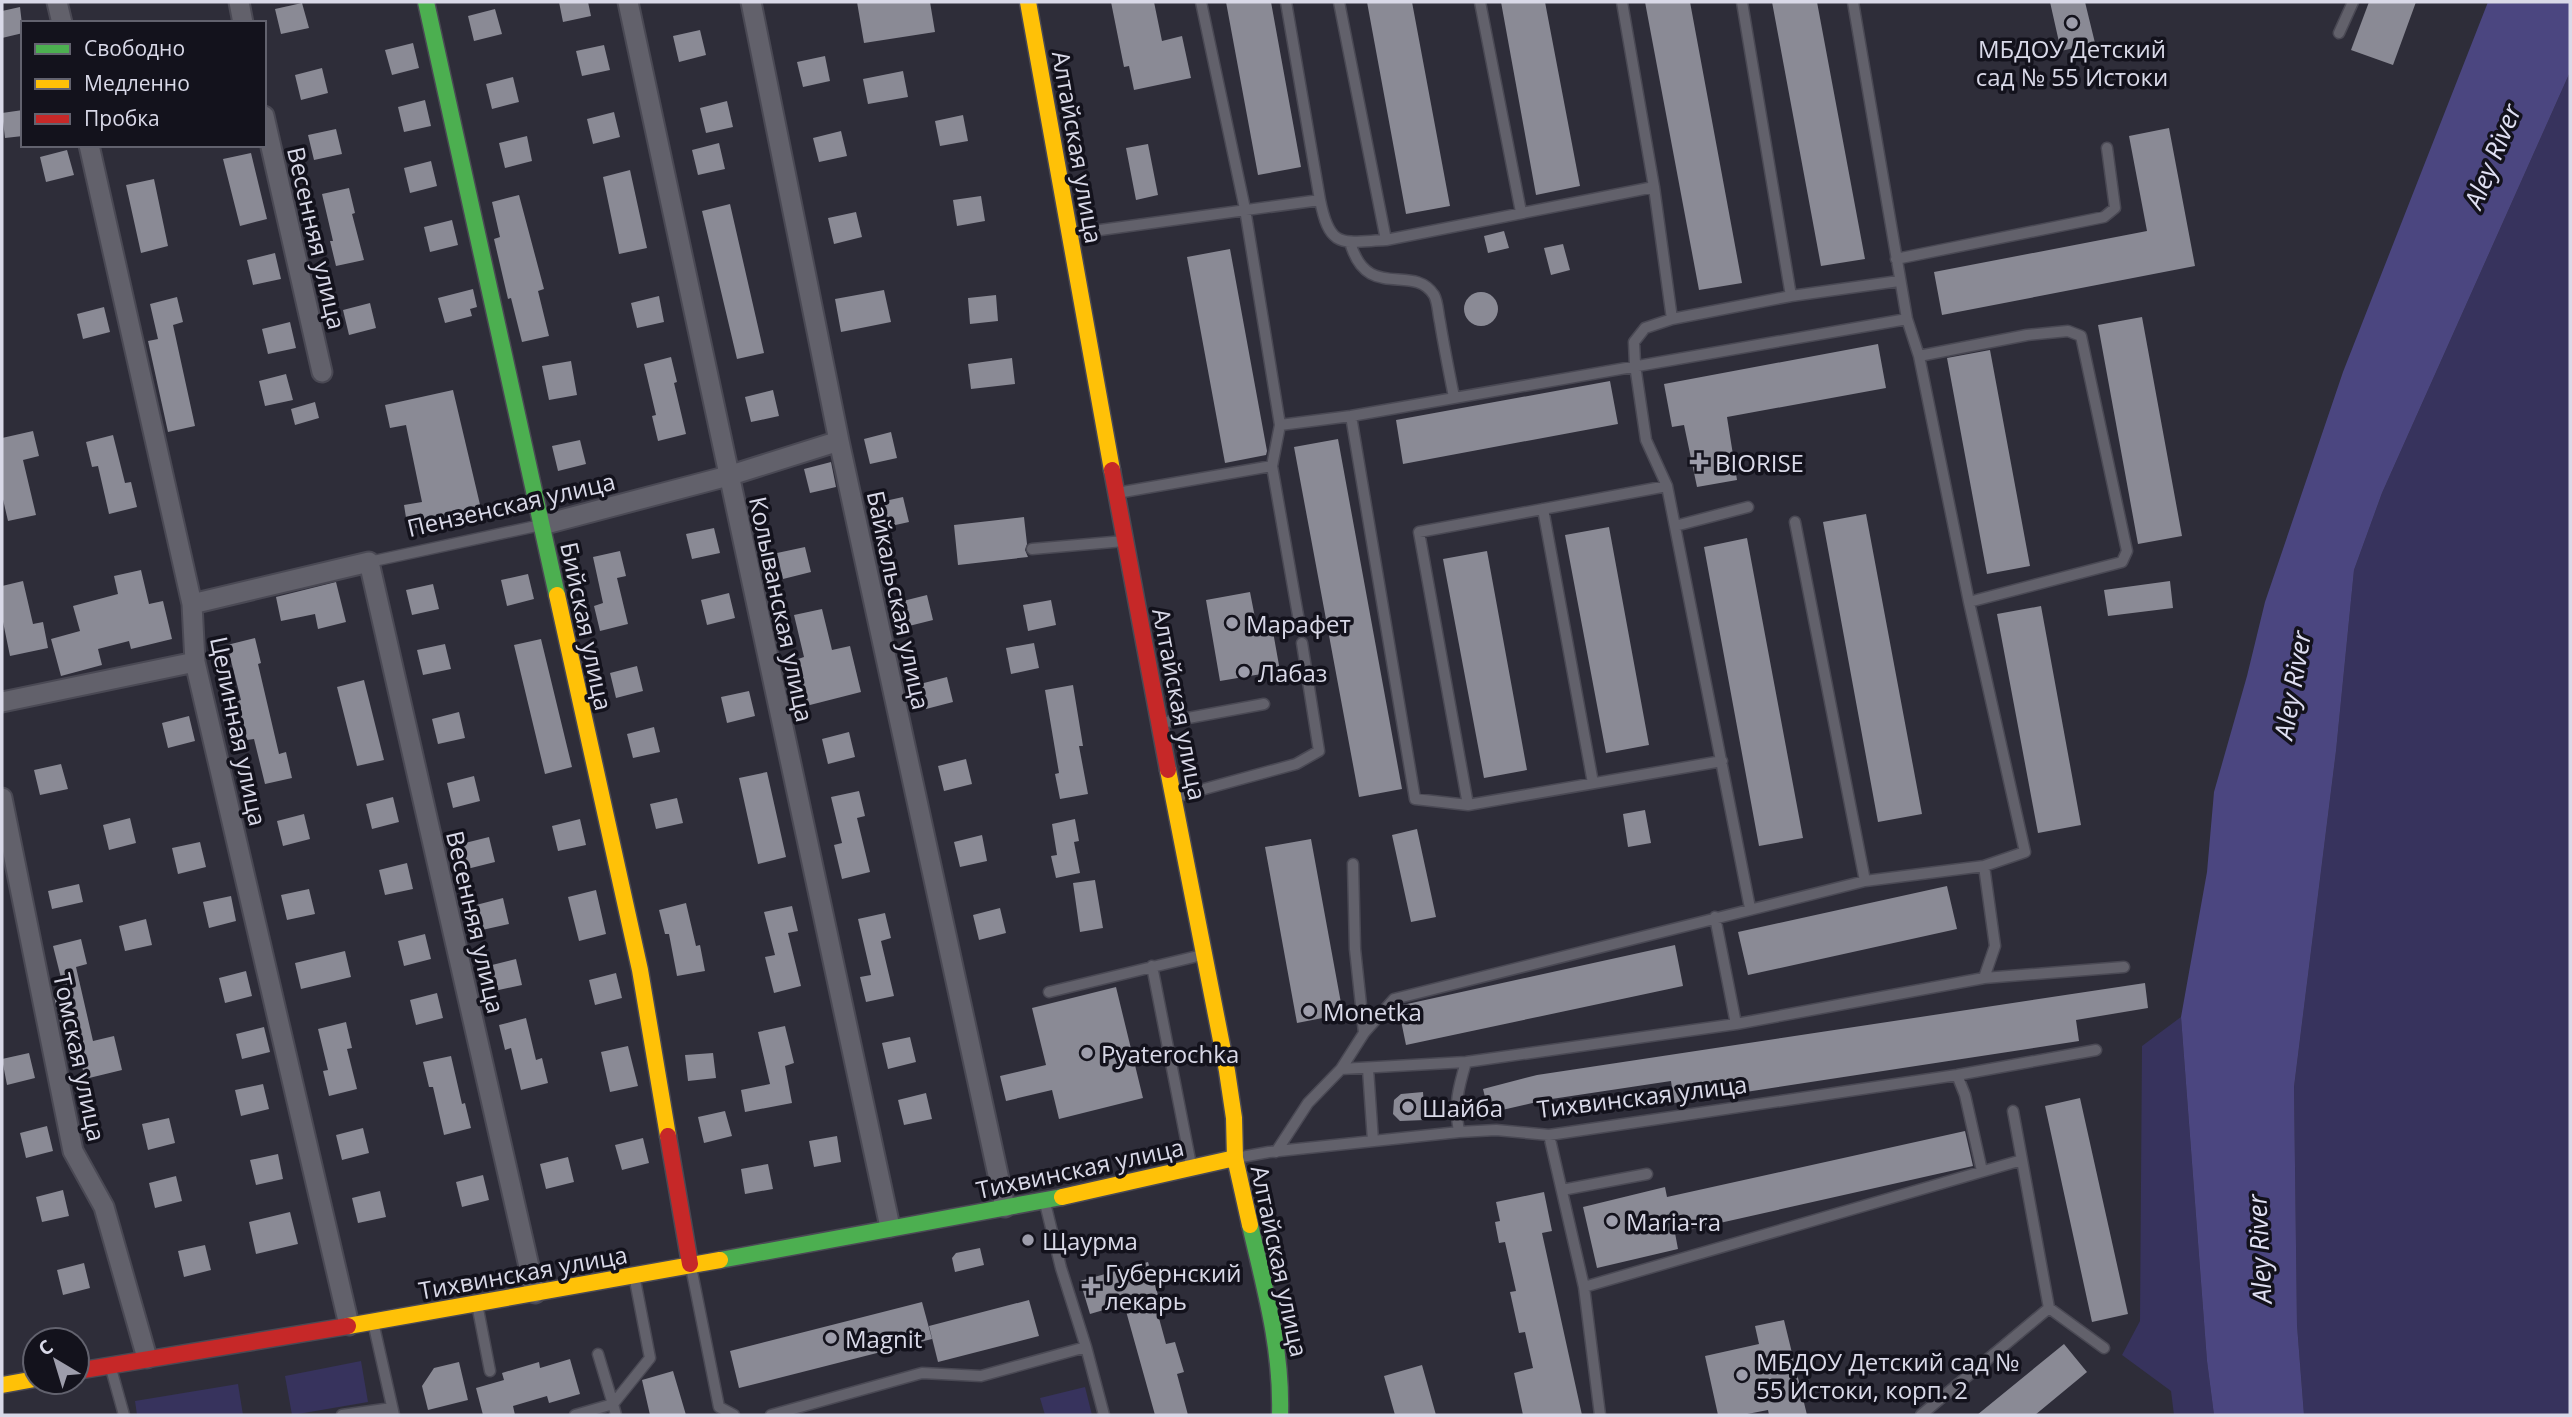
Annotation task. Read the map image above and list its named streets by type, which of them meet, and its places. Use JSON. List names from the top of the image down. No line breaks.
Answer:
{"streets":{"main road":["Алтайская улица","Бийская улица","Тихвинская улица"],"street":["Весенняя улица","Пензенская улица","Байкальская улица","Колыванская улица","Целинная улица","Томская улица"]},"crossings":[["Алтайская улица","Тихвинская улица"],["Весенняя улица","Пензенская улица"],["Весенняя улица","Тихвинская улица"],["Пензенская улица","Байкальская улица"],["Пензенская улица","Колыванская улица"],["Пензенская улица","Бийская улица"],["Пензенская улица","Целинная улица"],["Байкальская улица","Тихвинская улица"],["Колыванская улица","Тихвинская улица"],["Бийская улица","Тихвинская улица"],["Целинная улица","Тихвинская улица"],["Томская улица","Тихвинская улица"]],"water":["Aley River"],"places":{"other":["МБДОУ Детский сад № 55 Истоки","Марафет","Лабаз","Monetka","Pyaterochka","Шайба","Maria-ra","Щаурма","Magnit","МБДОУ Детский сад № 55 Истоки, корп. 2"],"health":["BIORISE","Губернский лекарь"]},"legend":["Свободно","Медленно","Пробка"],"north":"top left"}
